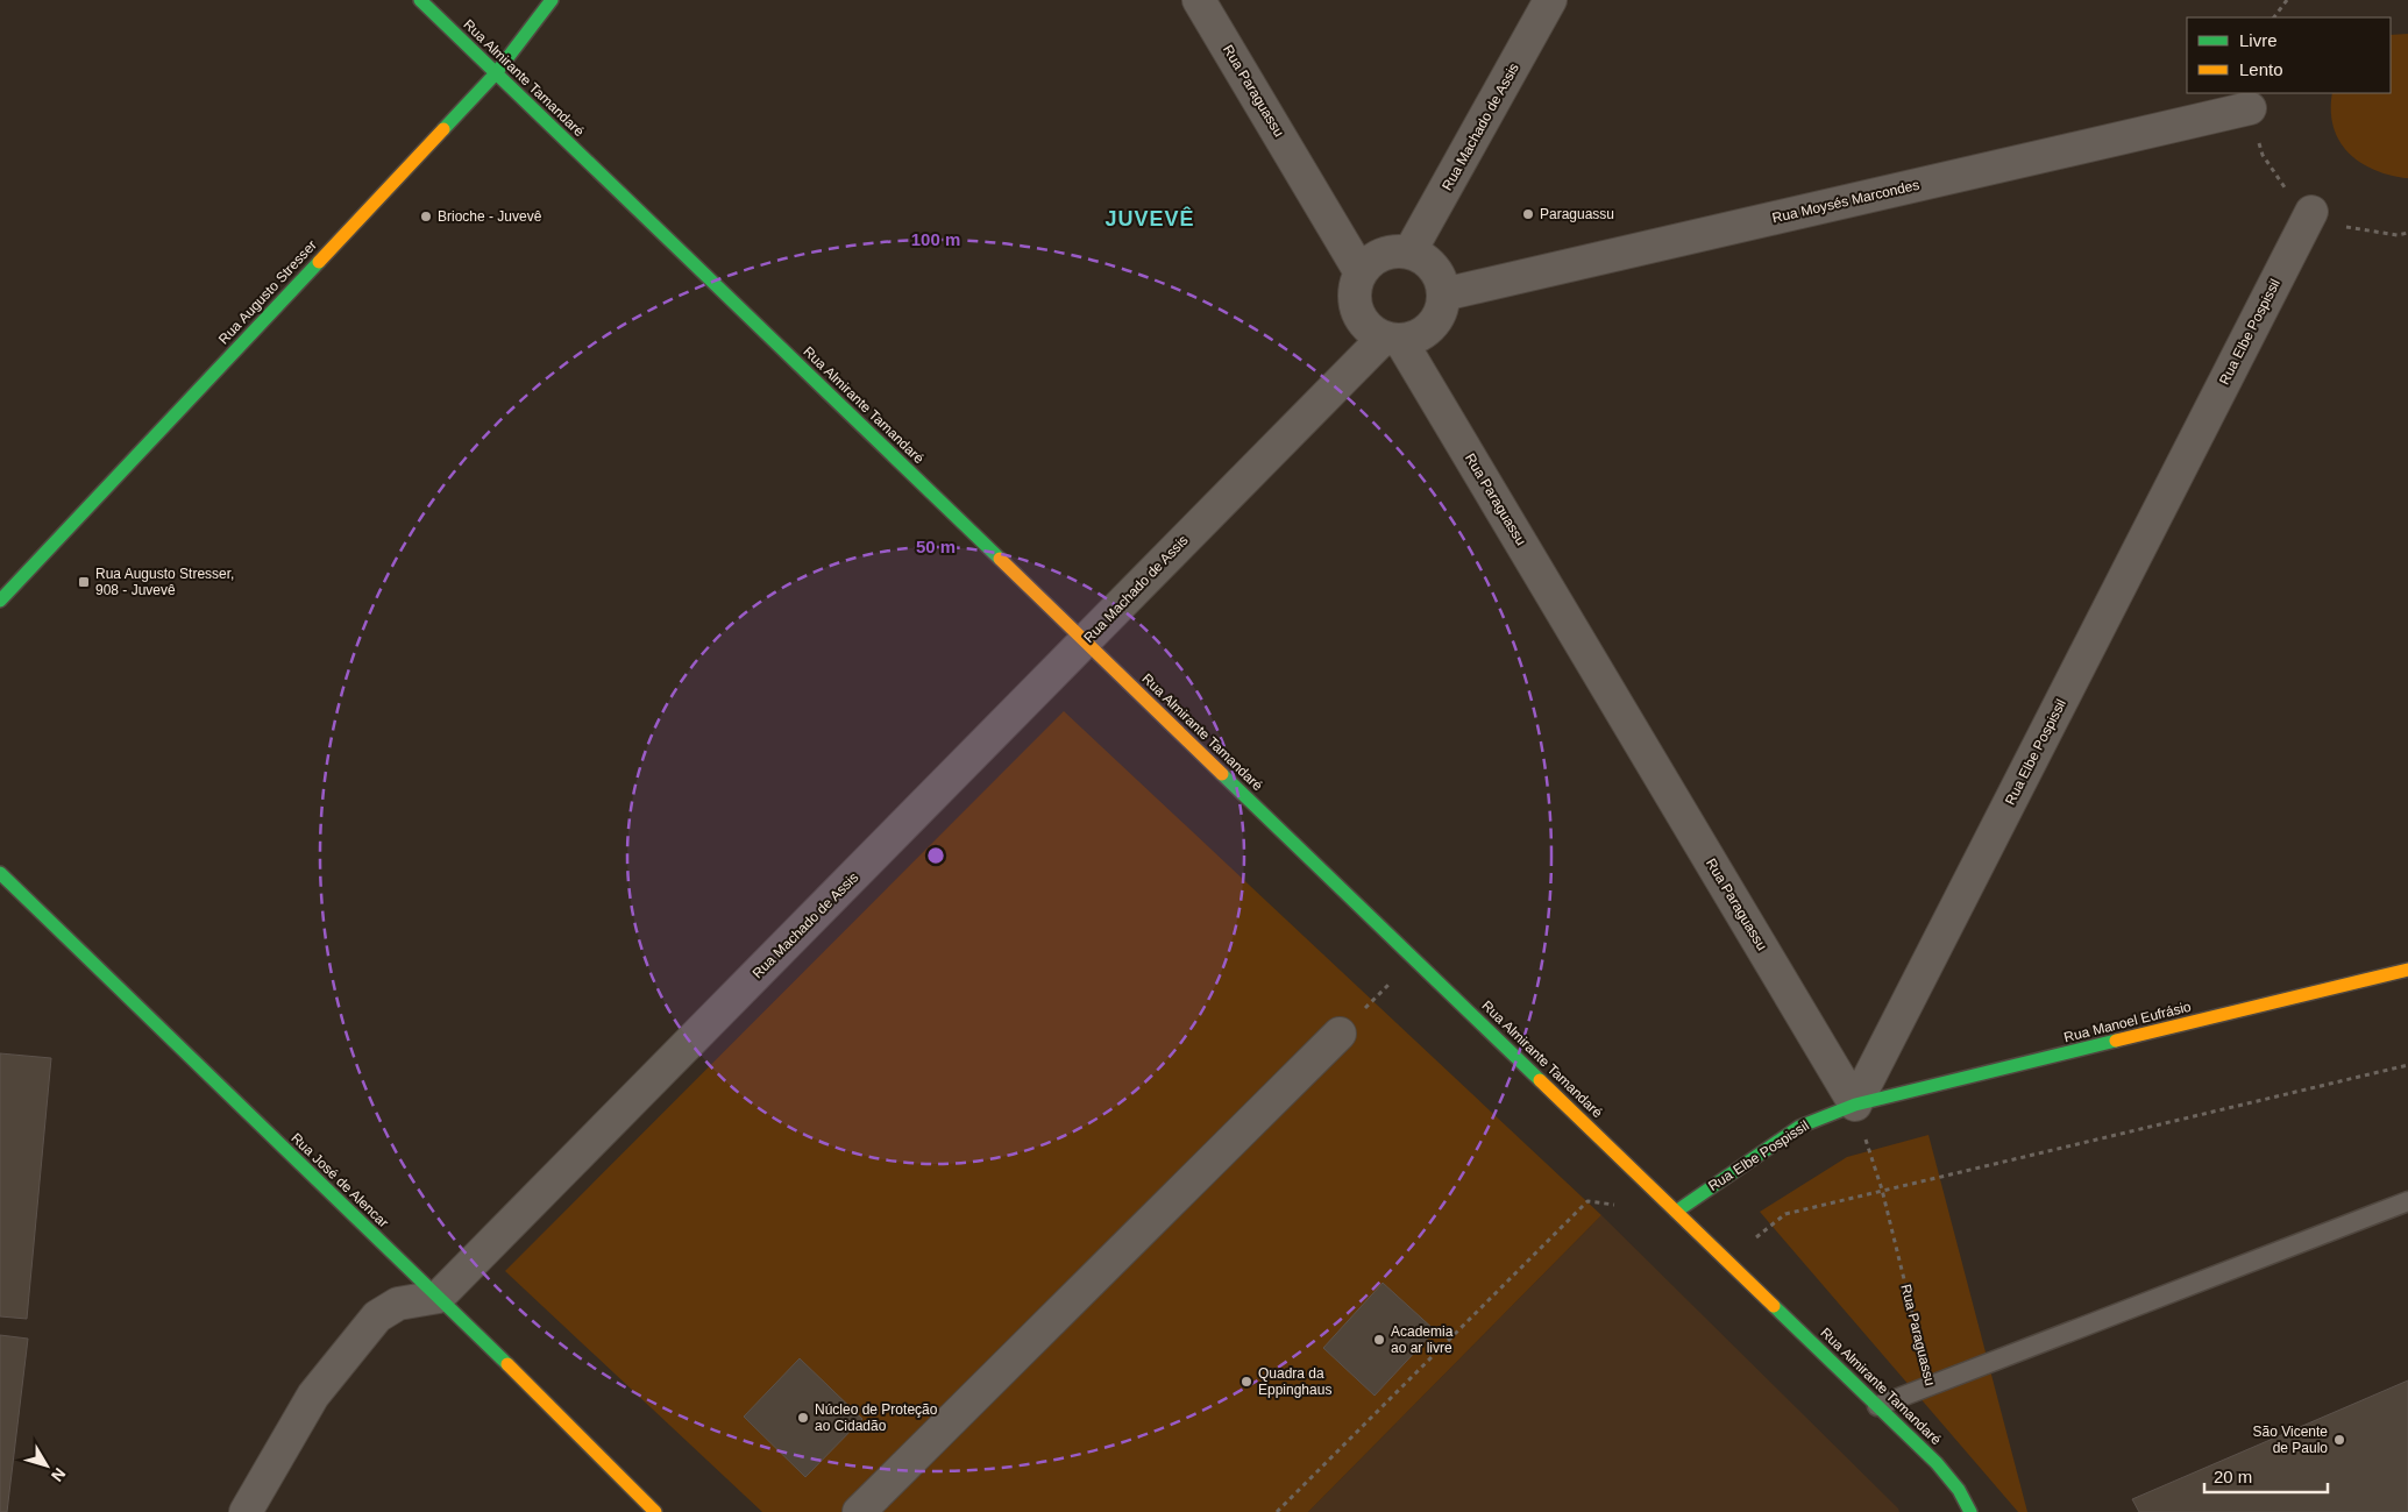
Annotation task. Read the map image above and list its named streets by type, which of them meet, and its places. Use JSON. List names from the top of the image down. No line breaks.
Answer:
{"streets":{"main road":["Rua Almirante Tamandaré","Rua Augusto Stresser","Rua Elbe Pospissil","Rua Manoel Eufrásio","Rua José de Alencar"],"street":["Rua Paraguassu","Rua Machado de Assis","Rua Moysés Marcondes"]},"crossings":[["Rua Almirante Tamandaré","Rua Machado de Assis"],["Rua Almirante Tamandaré","Rua Augusto Stresser"],["Rua Almirante Tamandaré","Rua Elbe Pospissil"],["Rua Paraguassu","Rua Machado de Assis"],["Rua Paraguassu","Rua Moysés Marcondes"],["Rua Paraguassu","Rua Elbe Pospissil"],["Rua Paraguassu","Rua Manoel Eufrásio"],["Rua Machado de Assis","Rua Moysés Marcondes"],["Rua Machado de Assis","Rua José de Alencar"],["Rua Elbe Pospissil","Rua Manoel Eufrásio"]],"districts":["JUVEVÊ"],"places":{"other":["Paraguassu","Brioche - Juvevê","Academia ao ar livre","Quadra da Eppinghaus","Núcleo de Proteção ao Cidadão","São Vicente de Paulo"],"transit":["Rua Augusto Stresser, 908 - Juvevê"]},"legend":["Livre","Lento"],"scale_bar":"20 m","north":"bottom right","rings":["100 m","50 m"]}
